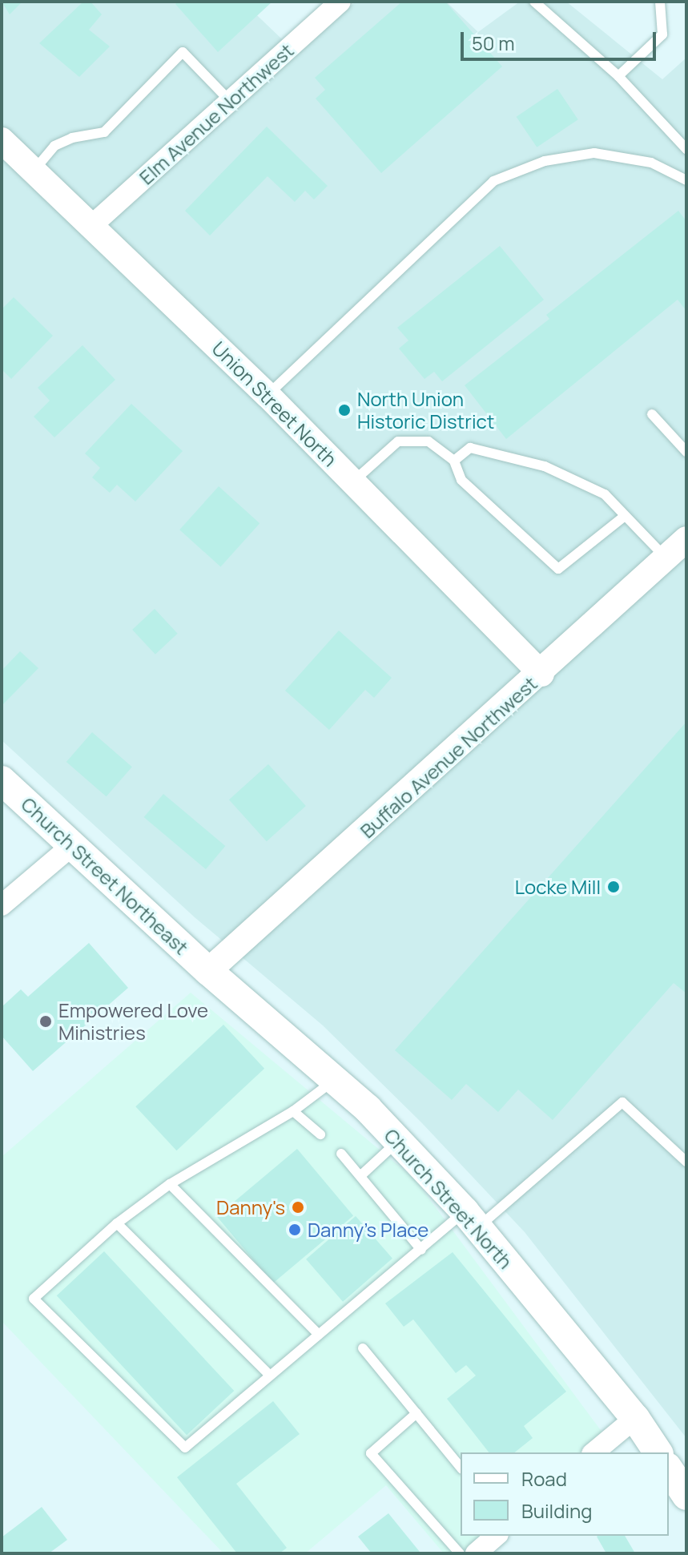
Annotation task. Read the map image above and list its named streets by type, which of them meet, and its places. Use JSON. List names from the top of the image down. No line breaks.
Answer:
{"streets":{"main road":["Church Street Northeast","Church Street North"],"street":["Elm Avenue Northwest","Union Street North","Buffalo Avenue Northwest"]},"crossings":[["Elm Avenue Northwest","Union Street North"],["Union Street North","Buffalo Avenue Northwest"],["Buffalo Avenue Northwest","Church Street Northeast"],["Buffalo Avenue Northwest","Church Street North"],["Church Street Northeast","Church Street North"]],"places":["North Union Historic District","Locke Mill","Empowered Love Ministries","Danny's","Danny's Place"],"legend":["Road","Building"],"scale_bar":"50 m"}
